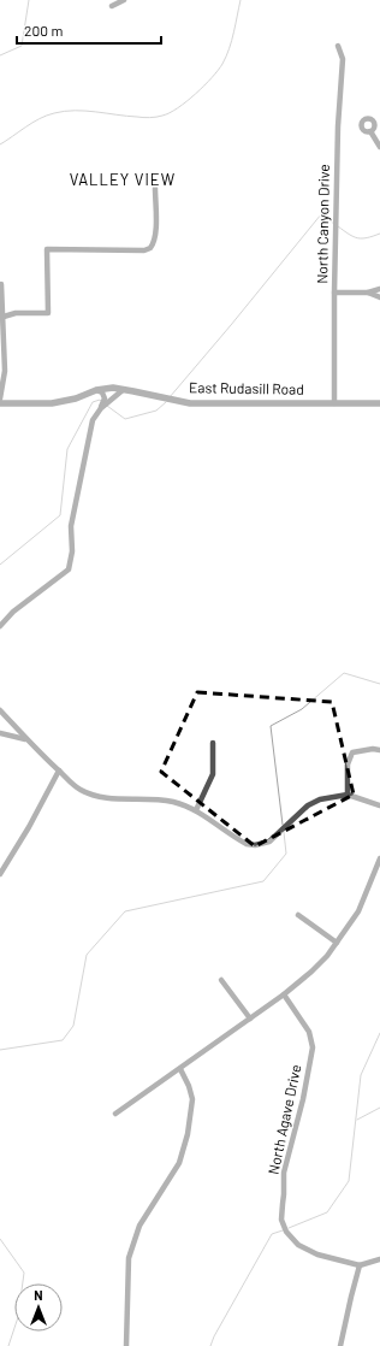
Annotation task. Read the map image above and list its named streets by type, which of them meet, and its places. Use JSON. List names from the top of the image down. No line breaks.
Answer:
{"streets":{"street":["North Canyon Drive","East Rudasill Road","North Agave Drive"]},"crossings":[["North Canyon Drive","East Rudasill Road"]],"districts":["VALLEY VIEW"],"scale_bar":"200 m","north":"top"}
